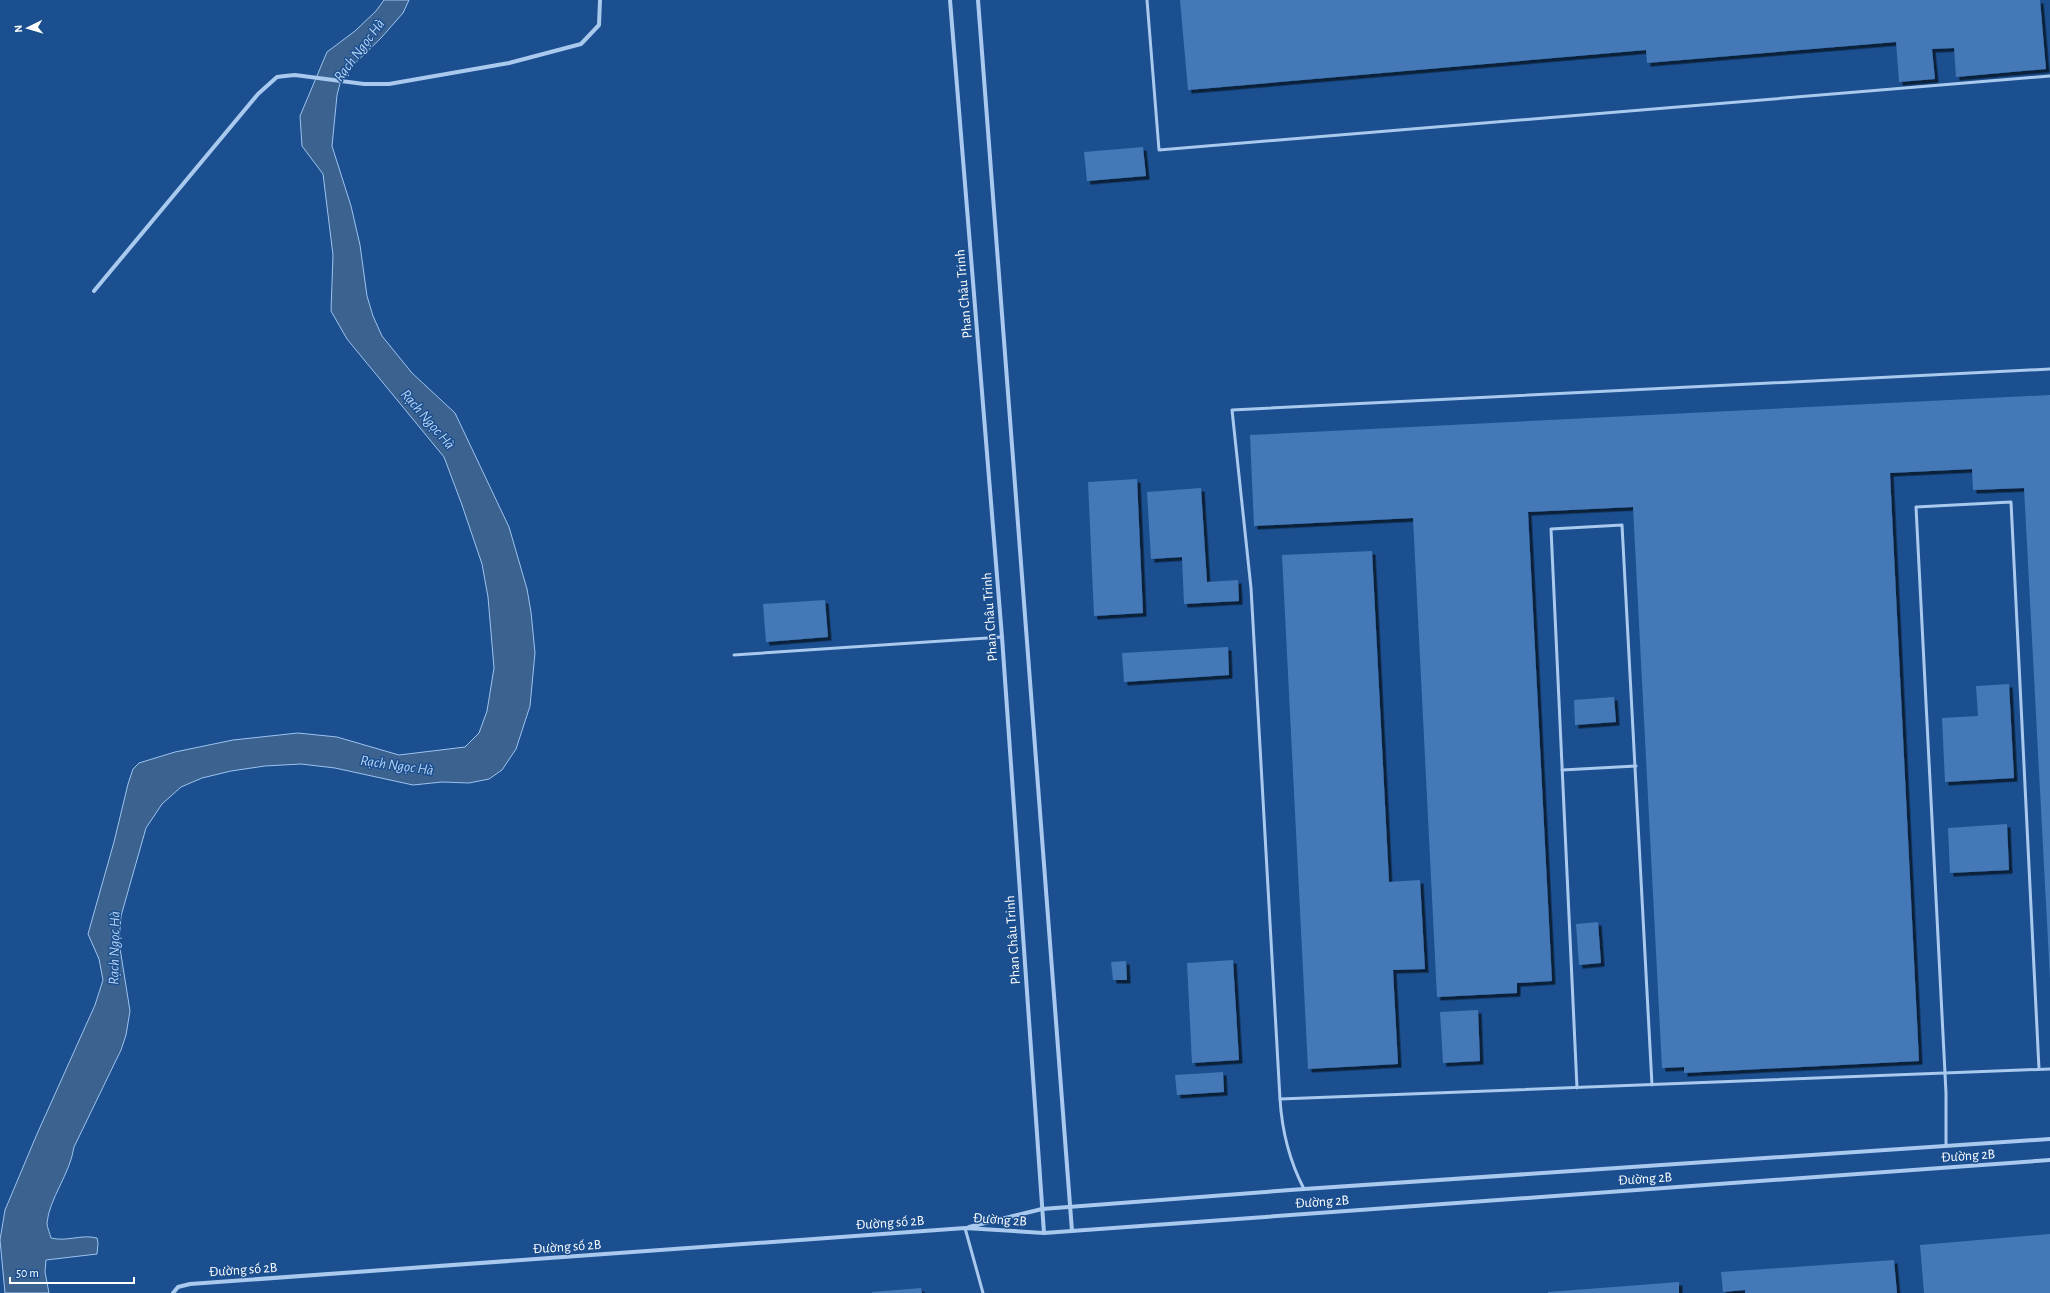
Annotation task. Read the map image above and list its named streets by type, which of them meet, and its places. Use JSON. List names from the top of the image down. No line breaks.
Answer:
{"streets":{"street":["Phan Châu Trinh","Đường 2B","Đường số 2B"]},"crossings":[["Phan Châu Trinh","Đường 2B"],["Đường 2B","Đường số 2B"]],"water":["Rạch Ngọc Hà"],"scale_bar":"50 m","north":"left"}
